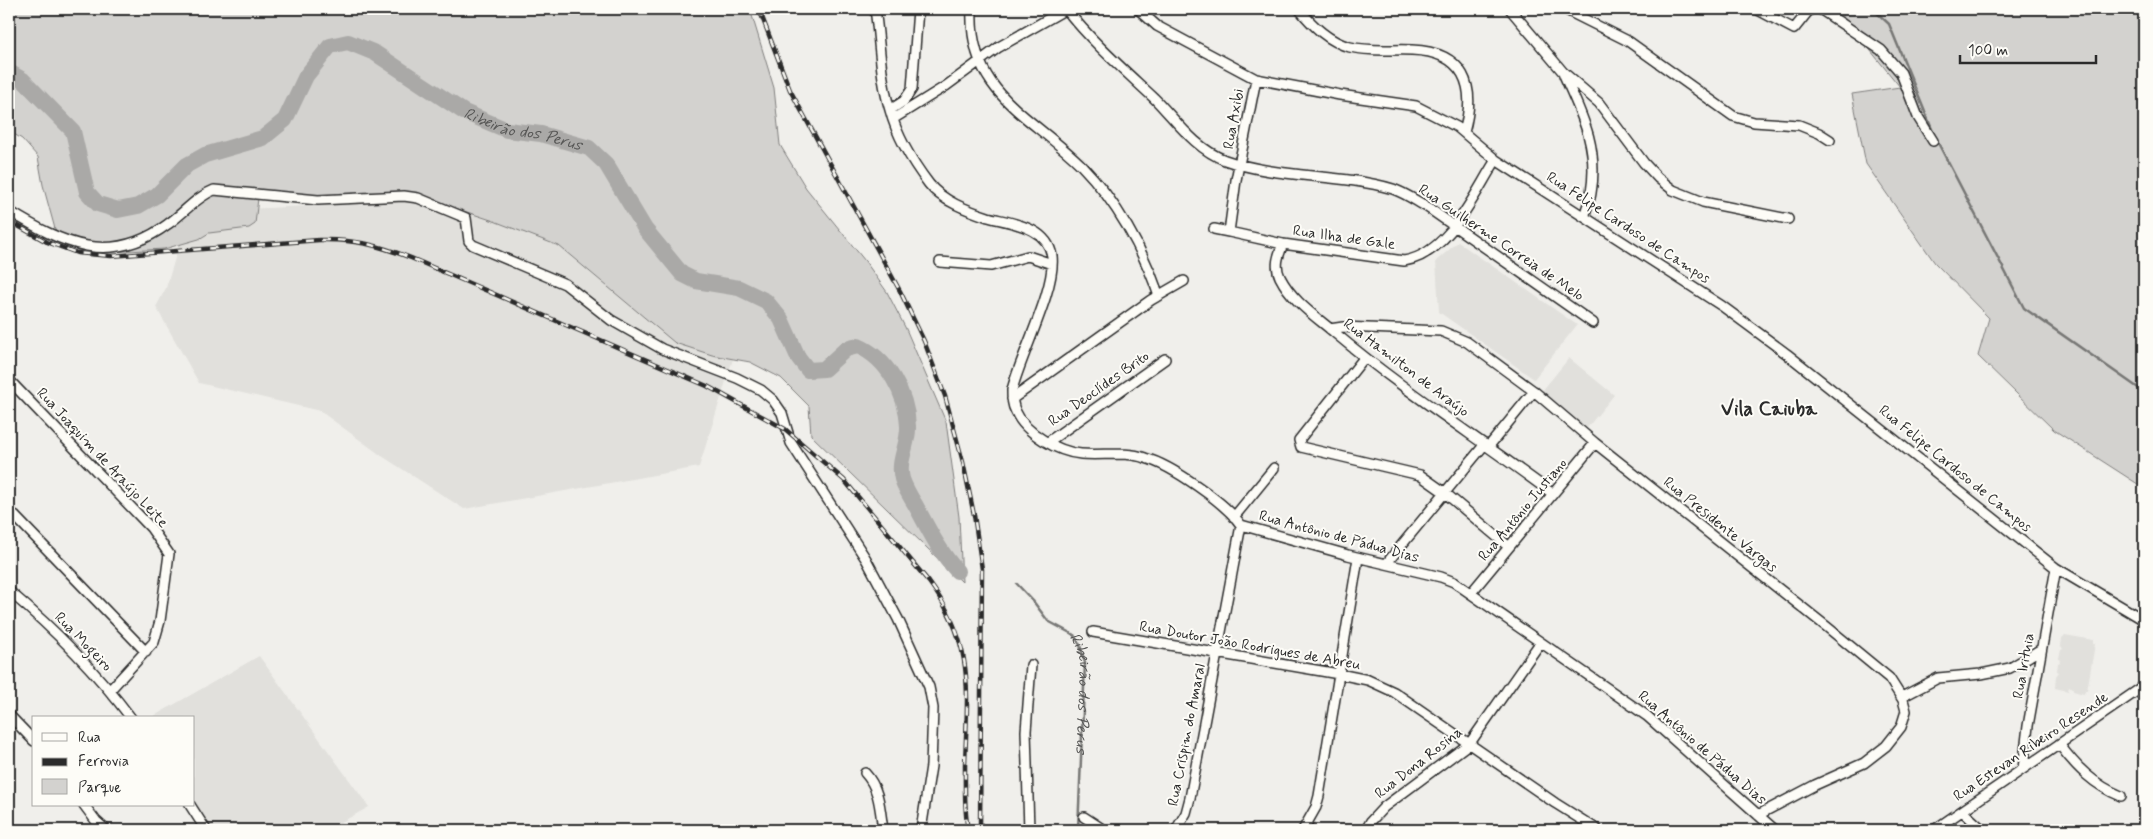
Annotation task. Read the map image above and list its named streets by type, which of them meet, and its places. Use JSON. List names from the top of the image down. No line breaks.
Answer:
{"streets":{"street":["Rua Axibi","Rua Felipe Cardoso de Campos","Rua Ilha de Gale","Rua Guilherme Correia de Melo","Rua Hamilton de Araújo","Rua Deoclídes Brito","Rua Joaquim de Araújo Leite","Rua Antônio Justiano","Rua Presidente Vargas","Rua Antônio de Pádua Dias","Rua Mogeiro","Rua Doutor João Rodrigues de Abreu","Rua Irituia","Rua Crispim do Amaral","Rua Estevan Ribeiro Resende","Rua Dona Rosina"]},"crossings":[["Rua Axibi","Rua Felipe Cardoso de Campos"],["Rua Axibi","Rua Ilha de Gale"],["Rua Axibi","Rua Guilherme Correia de Melo"],["Rua Felipe Cardoso de Campos","Rua Ilha de Gale"],["Rua Felipe Cardoso de Campos","Rua Irituia"],["Rua Ilha de Gale","Rua Guilherme Correia de Melo"],["Rua Ilha de Gale","Rua Hamilton de Araújo"],["Rua Hamilton de Araújo","Rua Antônio Justiano"],["Rua Hamilton de Araújo","Rua Presidente Vargas"],["Rua Deoclídes Brito","Rua Antônio de Pádua Dias"],["Rua Joaquim de Araújo Leite","Rua Mogeiro"],["Rua Antônio Justiano","Rua Presidente Vargas"],["Rua Antônio Justiano","Rua Antônio de Pádua Dias"],["Rua Antônio de Pádua Dias","Rua Crispim do Amaral"],["Rua Antônio de Pádua Dias","Rua Dona Rosina"],["Rua Doutor João Rodrigues de Abreu","Rua Crispim do Amaral"],["Rua Doutor João Rodrigues de Abreu","Rua Dona Rosina"],["Rua Irituia","Rua Estevan Ribeiro Resende"]],"districts":["Vila Caiuba"],"water":["Ribeirão dos Perus"],"legend":["Rua","Ferrovia","Parque"],"scale_bar":"100 m"}
